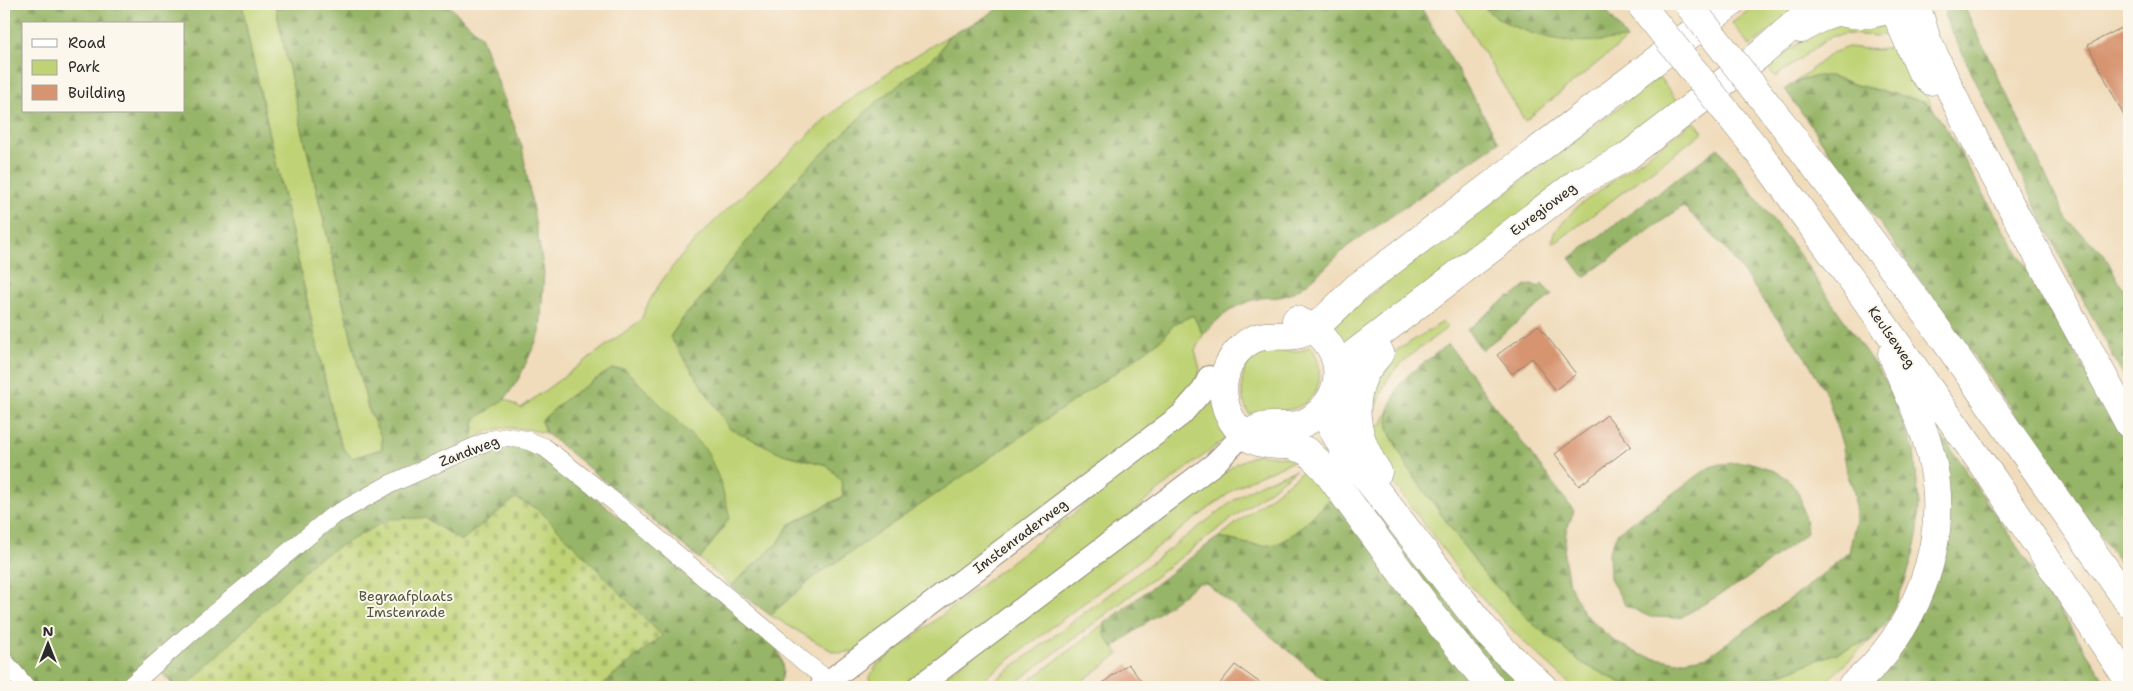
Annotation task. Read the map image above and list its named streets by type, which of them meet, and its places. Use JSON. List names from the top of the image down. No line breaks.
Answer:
{"streets":{"main road":["Euregioweg","Keulseweg"],"street":["Zandweg","Imstenraderweg"]},"crossings":[["Zandweg","Imstenraderweg"]],"parks":["Begraafplaats Imstenrade"],"legend":["Road","Park","Building"],"north":"top"}
